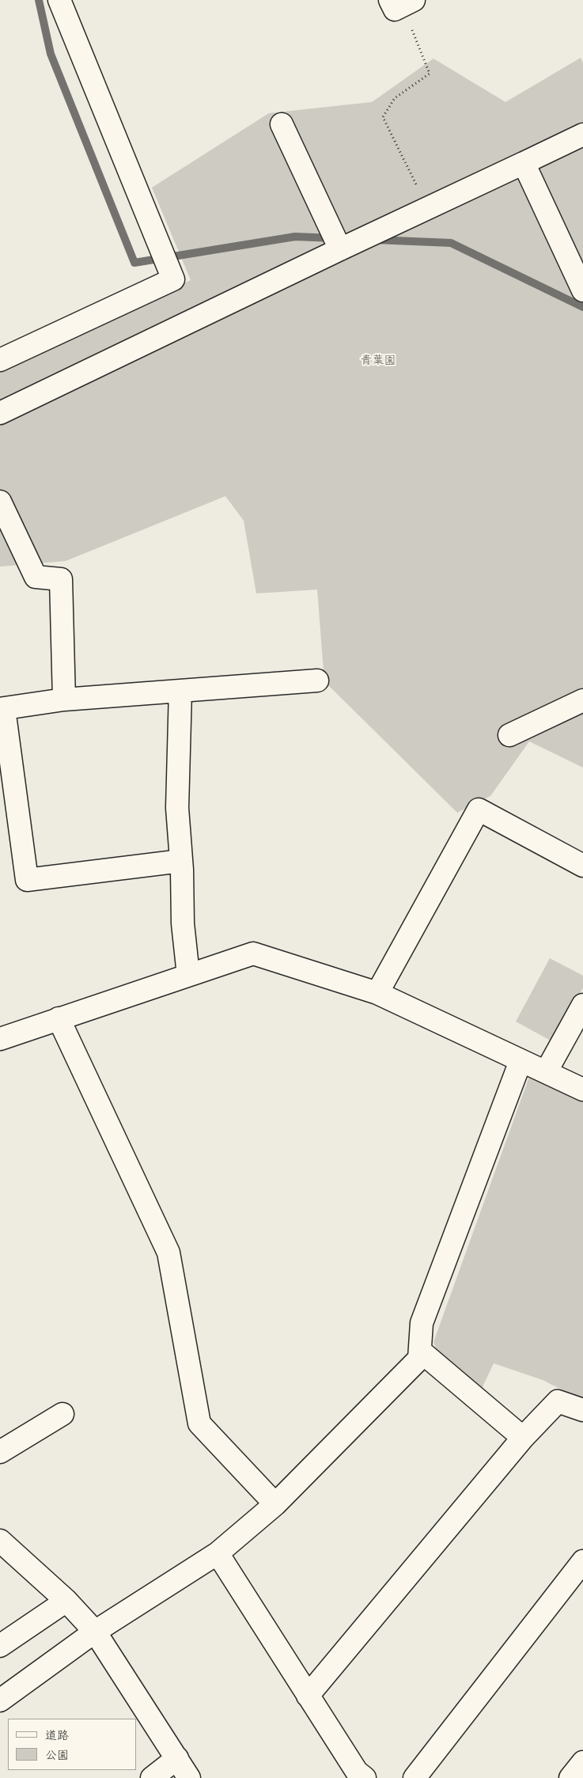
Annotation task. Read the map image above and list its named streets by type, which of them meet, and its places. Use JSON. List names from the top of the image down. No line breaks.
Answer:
{"parks":["青葉園"],"legend":["道路","公園"]}
